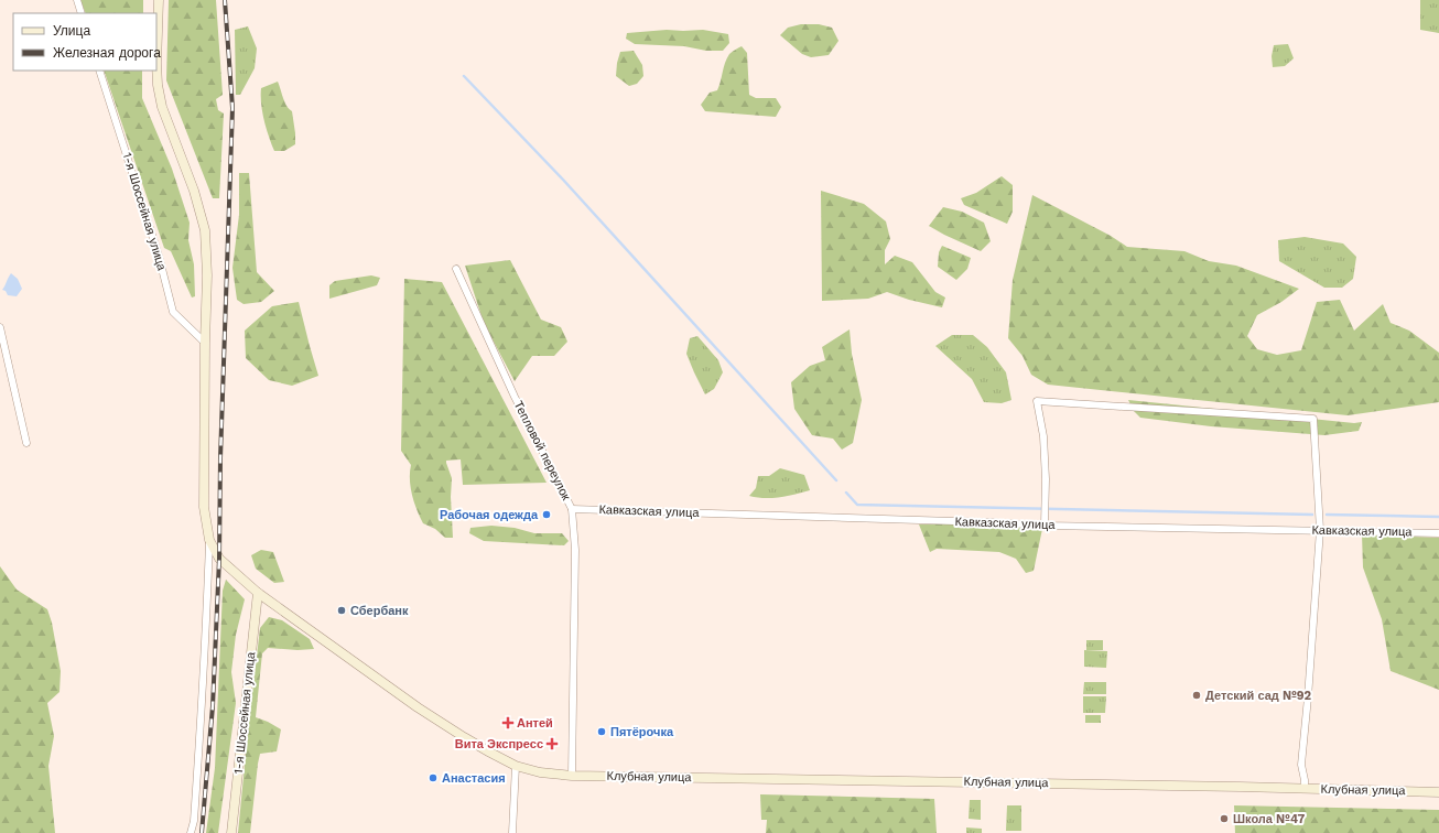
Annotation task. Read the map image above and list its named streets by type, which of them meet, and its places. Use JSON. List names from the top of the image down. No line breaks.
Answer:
{"streets":{"street":["1-я Шоссейная улица","Тепловой переулок","Кавказская улица","Клубная улица"]},"crossings":[["1-я Шоссейная улица","Клубная улица"],["Тепловой переулок","Кавказская улица"],["Тепловой переулок","Клубная улица"]],"places":{"other":["Рабочая одежда","Сбербанк","Детский сад №92","Пятёрочка","Анастасия","Школа №47"],"health":["Антей","Вита Экспресс"]},"legend":["Улица","Железная дорога"]}
